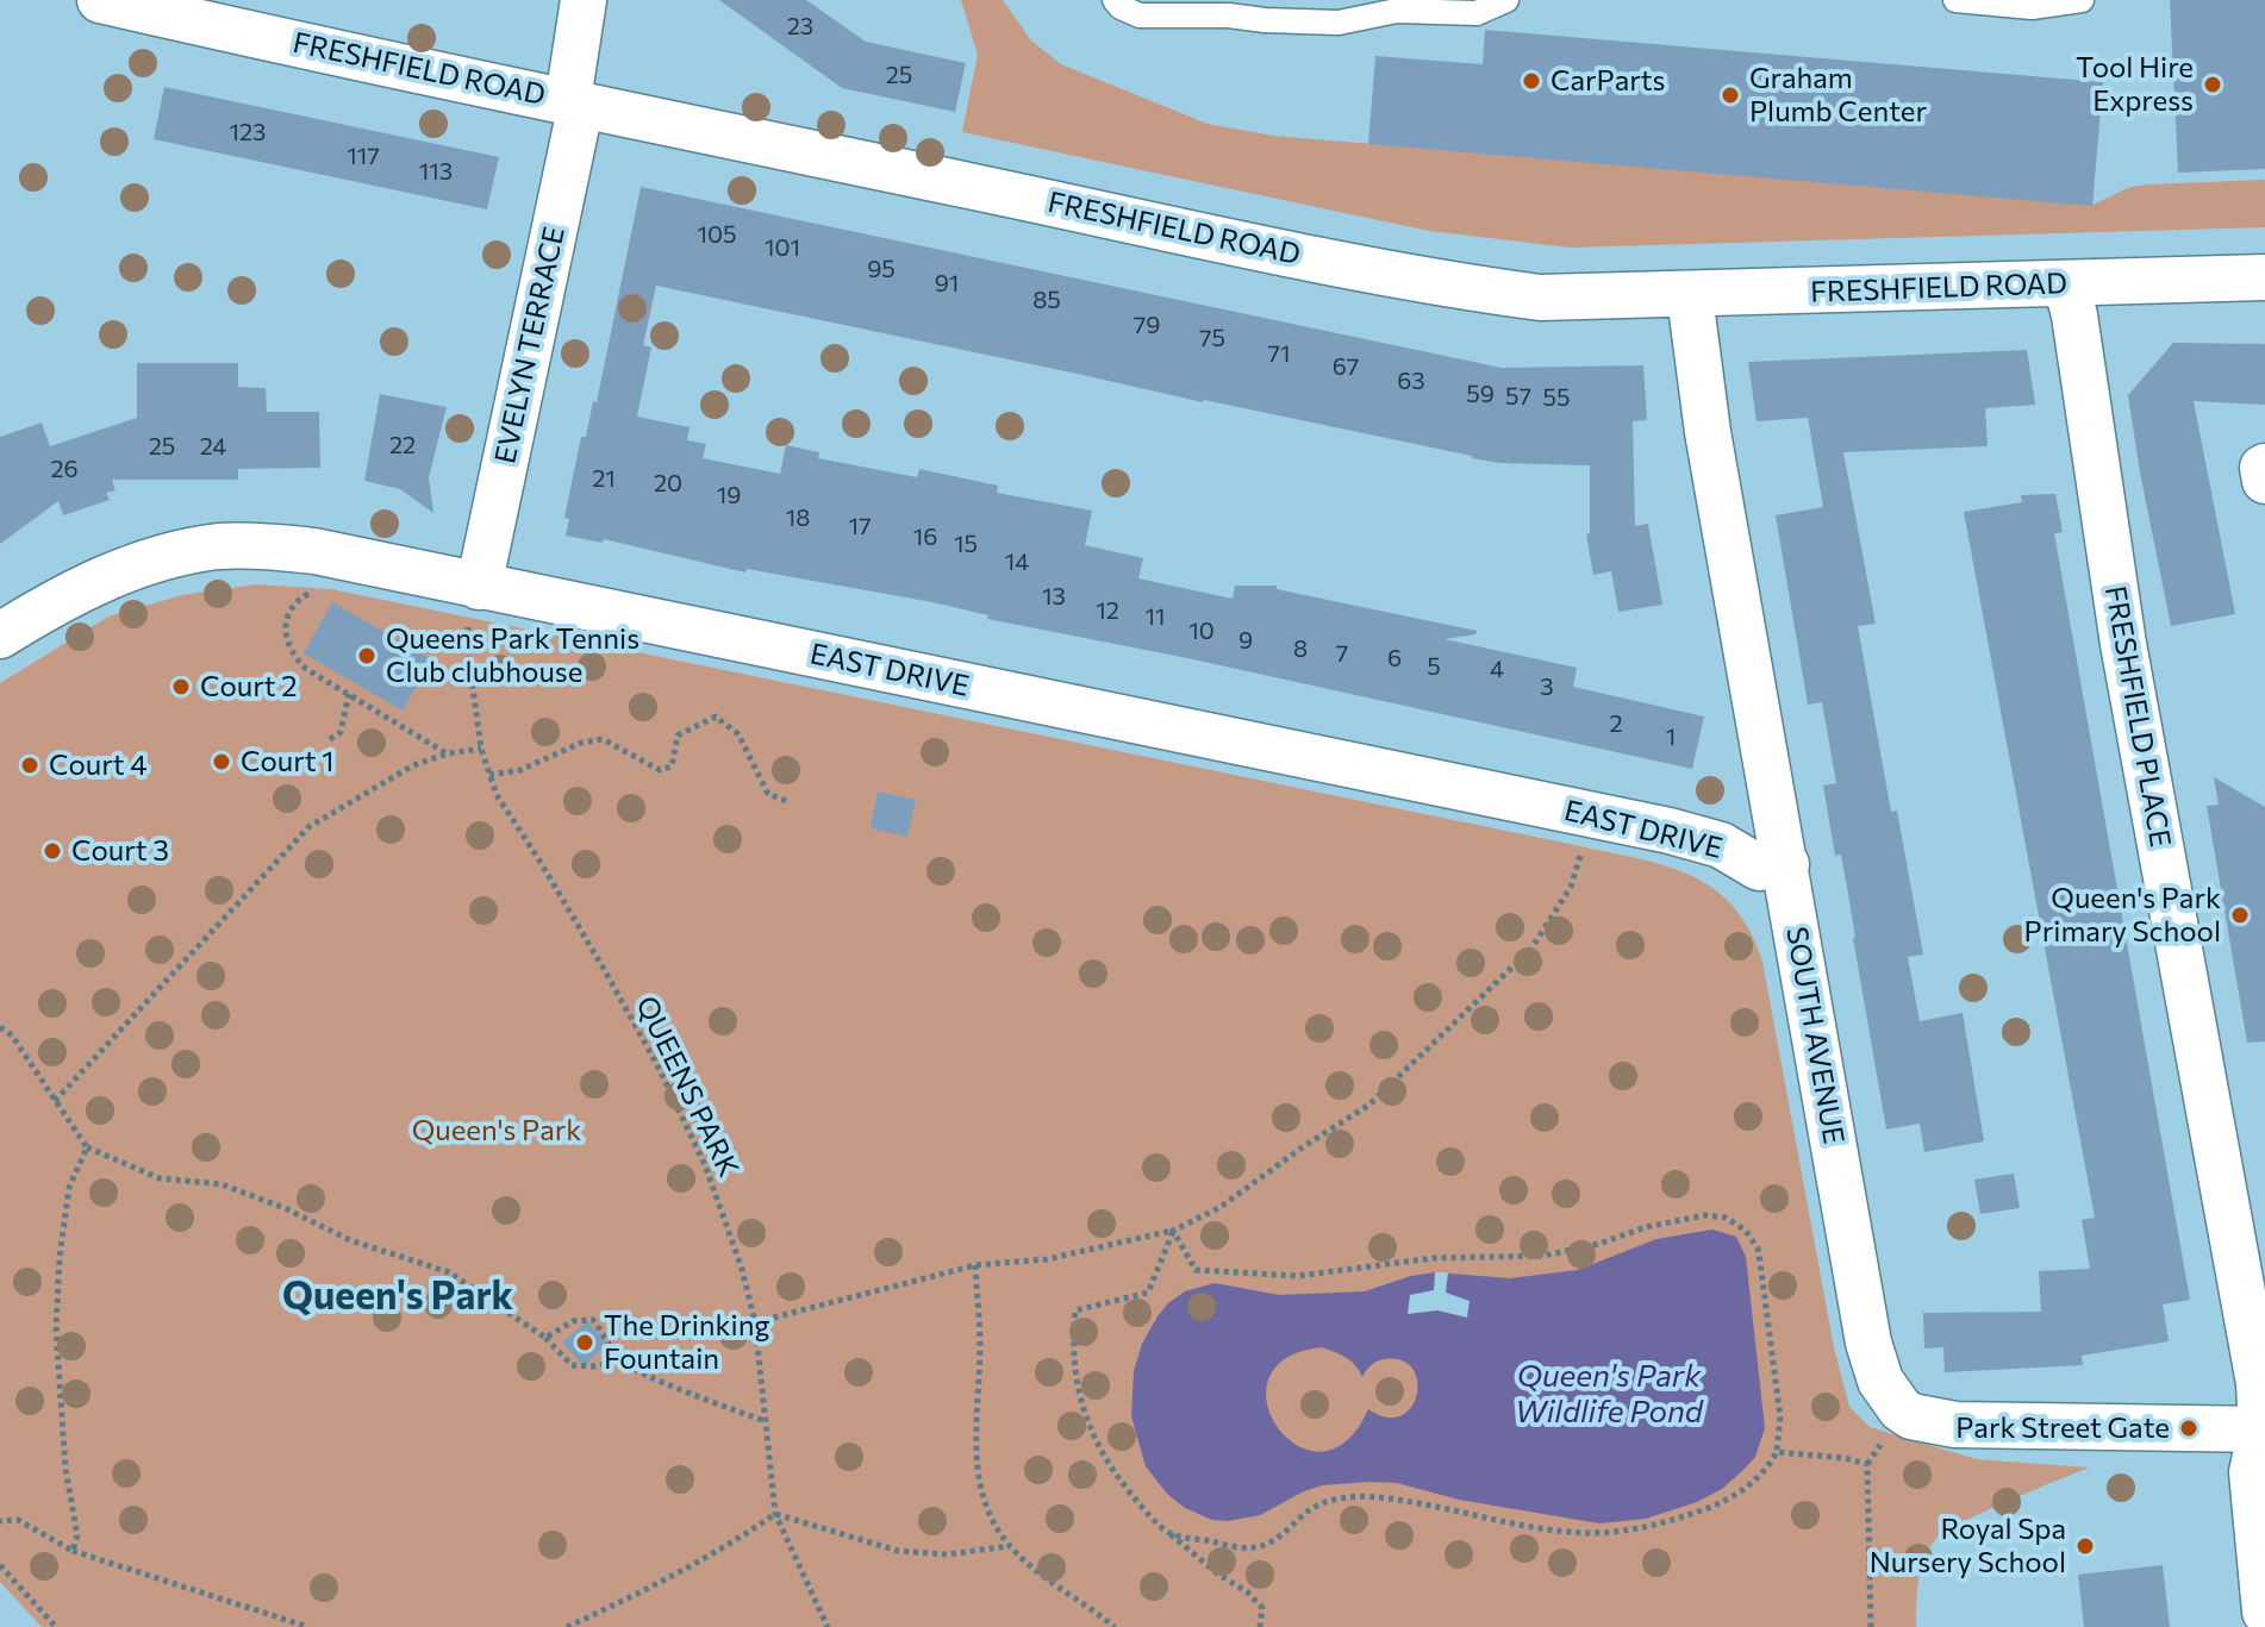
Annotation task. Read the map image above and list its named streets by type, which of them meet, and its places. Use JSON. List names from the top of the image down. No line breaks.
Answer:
{"streets":{"street":["FRESHFIELD ROAD","EVELYN TERRACE","EAST DRIVE","FRESHFIELD PLACE","SOUTH AVENUE"],"path":["QUEENS PARK"]},"crossings":[["FRESHFIELD ROAD","EVELYN TERRACE"],["FRESHFIELD ROAD","FRESHFIELD PLACE"],["FRESHFIELD ROAD","SOUTH AVENUE"],["EVELYN TERRACE","EAST DRIVE"],["EVELYN TERRACE","QUEENS PARK"],["EAST DRIVE","SOUTH AVENUE"],["EAST DRIVE","QUEENS PARK"],["FRESHFIELD PLACE","SOUTH AVENUE"]],"districts":["Queen's Park"],"water":["Queen's Park Wildlife Pond"],"parks":["Queen's Park"],"places":["CarParts","Tool Hire Express","Graham Plumb Center","Queens Park Tennis Club clubhouse","Court 2","Court 1","Court 4","Court 3","Queen's Park Primary School","The Drinking Fountain","Park Street Gate","Royal Spa Nursery School"],"house_numbers":["23","25","123","117","113","105","101","95","91","85","79","75","71","67","63","59","57","55","22","25","24","26","21","20","19","18","17","16","15","14","13","12","11","10","9","8","7","6","5","4","3","2","1"]}
